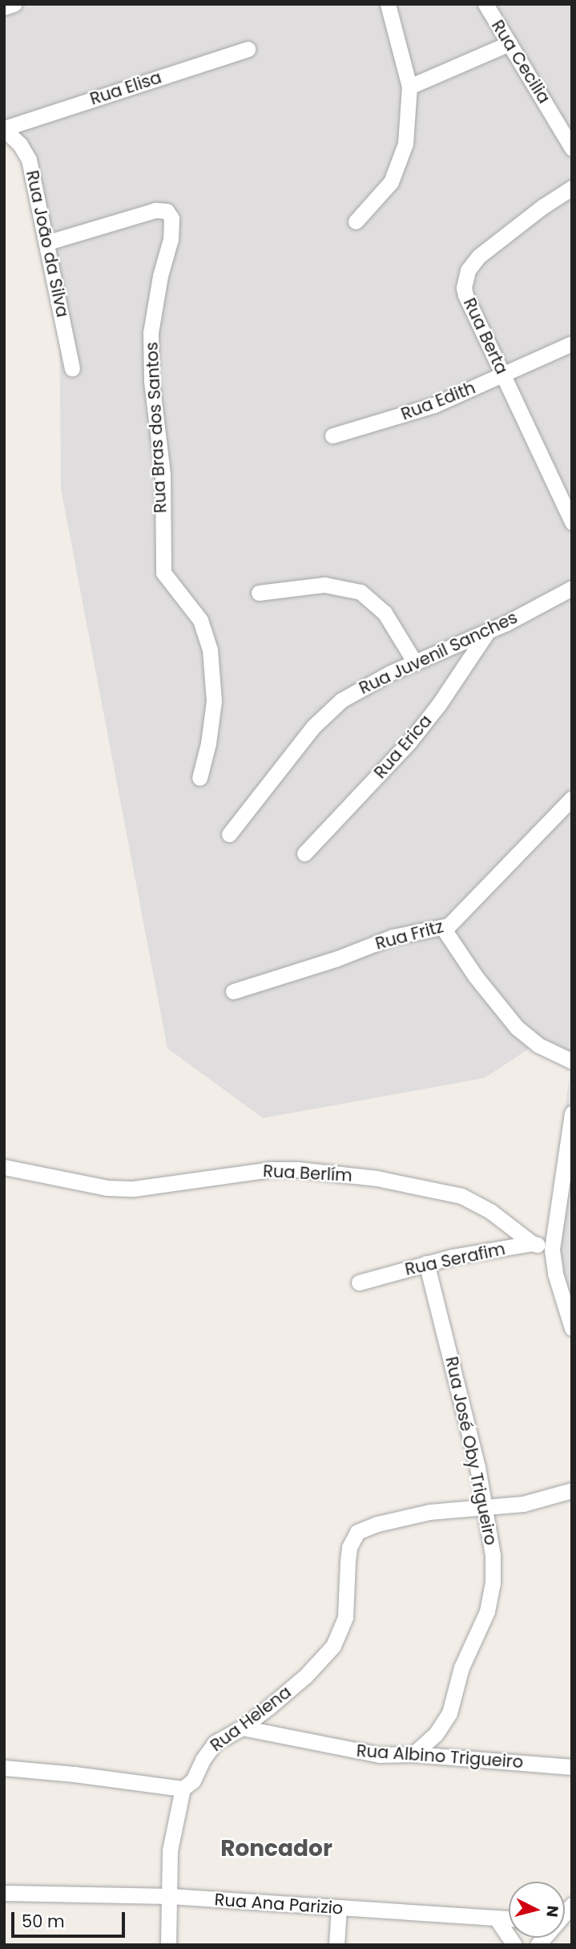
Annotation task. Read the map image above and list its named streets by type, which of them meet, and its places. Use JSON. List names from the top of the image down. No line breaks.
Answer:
{"streets":{"street":["Rua Cecilia","Rua Elisa","Rua João da Silva","Rua Berta","Rua Edith","Rua Bras dos Santos","Rua Juvenil Sanches","Rua Erica","Rua Fritz","Rua Berlím","Rua Serafim","Rua José Oby Trigueiro","Rua Helena","Rua Albino Trigueiro","Rua Ana Parizio"]},"crossings":[["Rua Elisa","Rua João da Silva"],["Rua João da Silva","Rua Bras dos Santos"],["Rua Berta","Rua Edith"],["Rua Juvenil Sanches","Rua Erica"],["Rua Berlím","Rua Serafim"],["Rua Serafim","Rua José Oby Trigueiro"],["Rua José Oby Trigueiro","Rua Helena"],["Rua José Oby Trigueiro","Rua Albino Trigueiro"],["Rua Helena","Rua Albino Trigueiro"],["Rua Helena","Rua Ana Parizio"]],"districts":["Roncador"],"scale_bar":"50 m","north":"right"}
